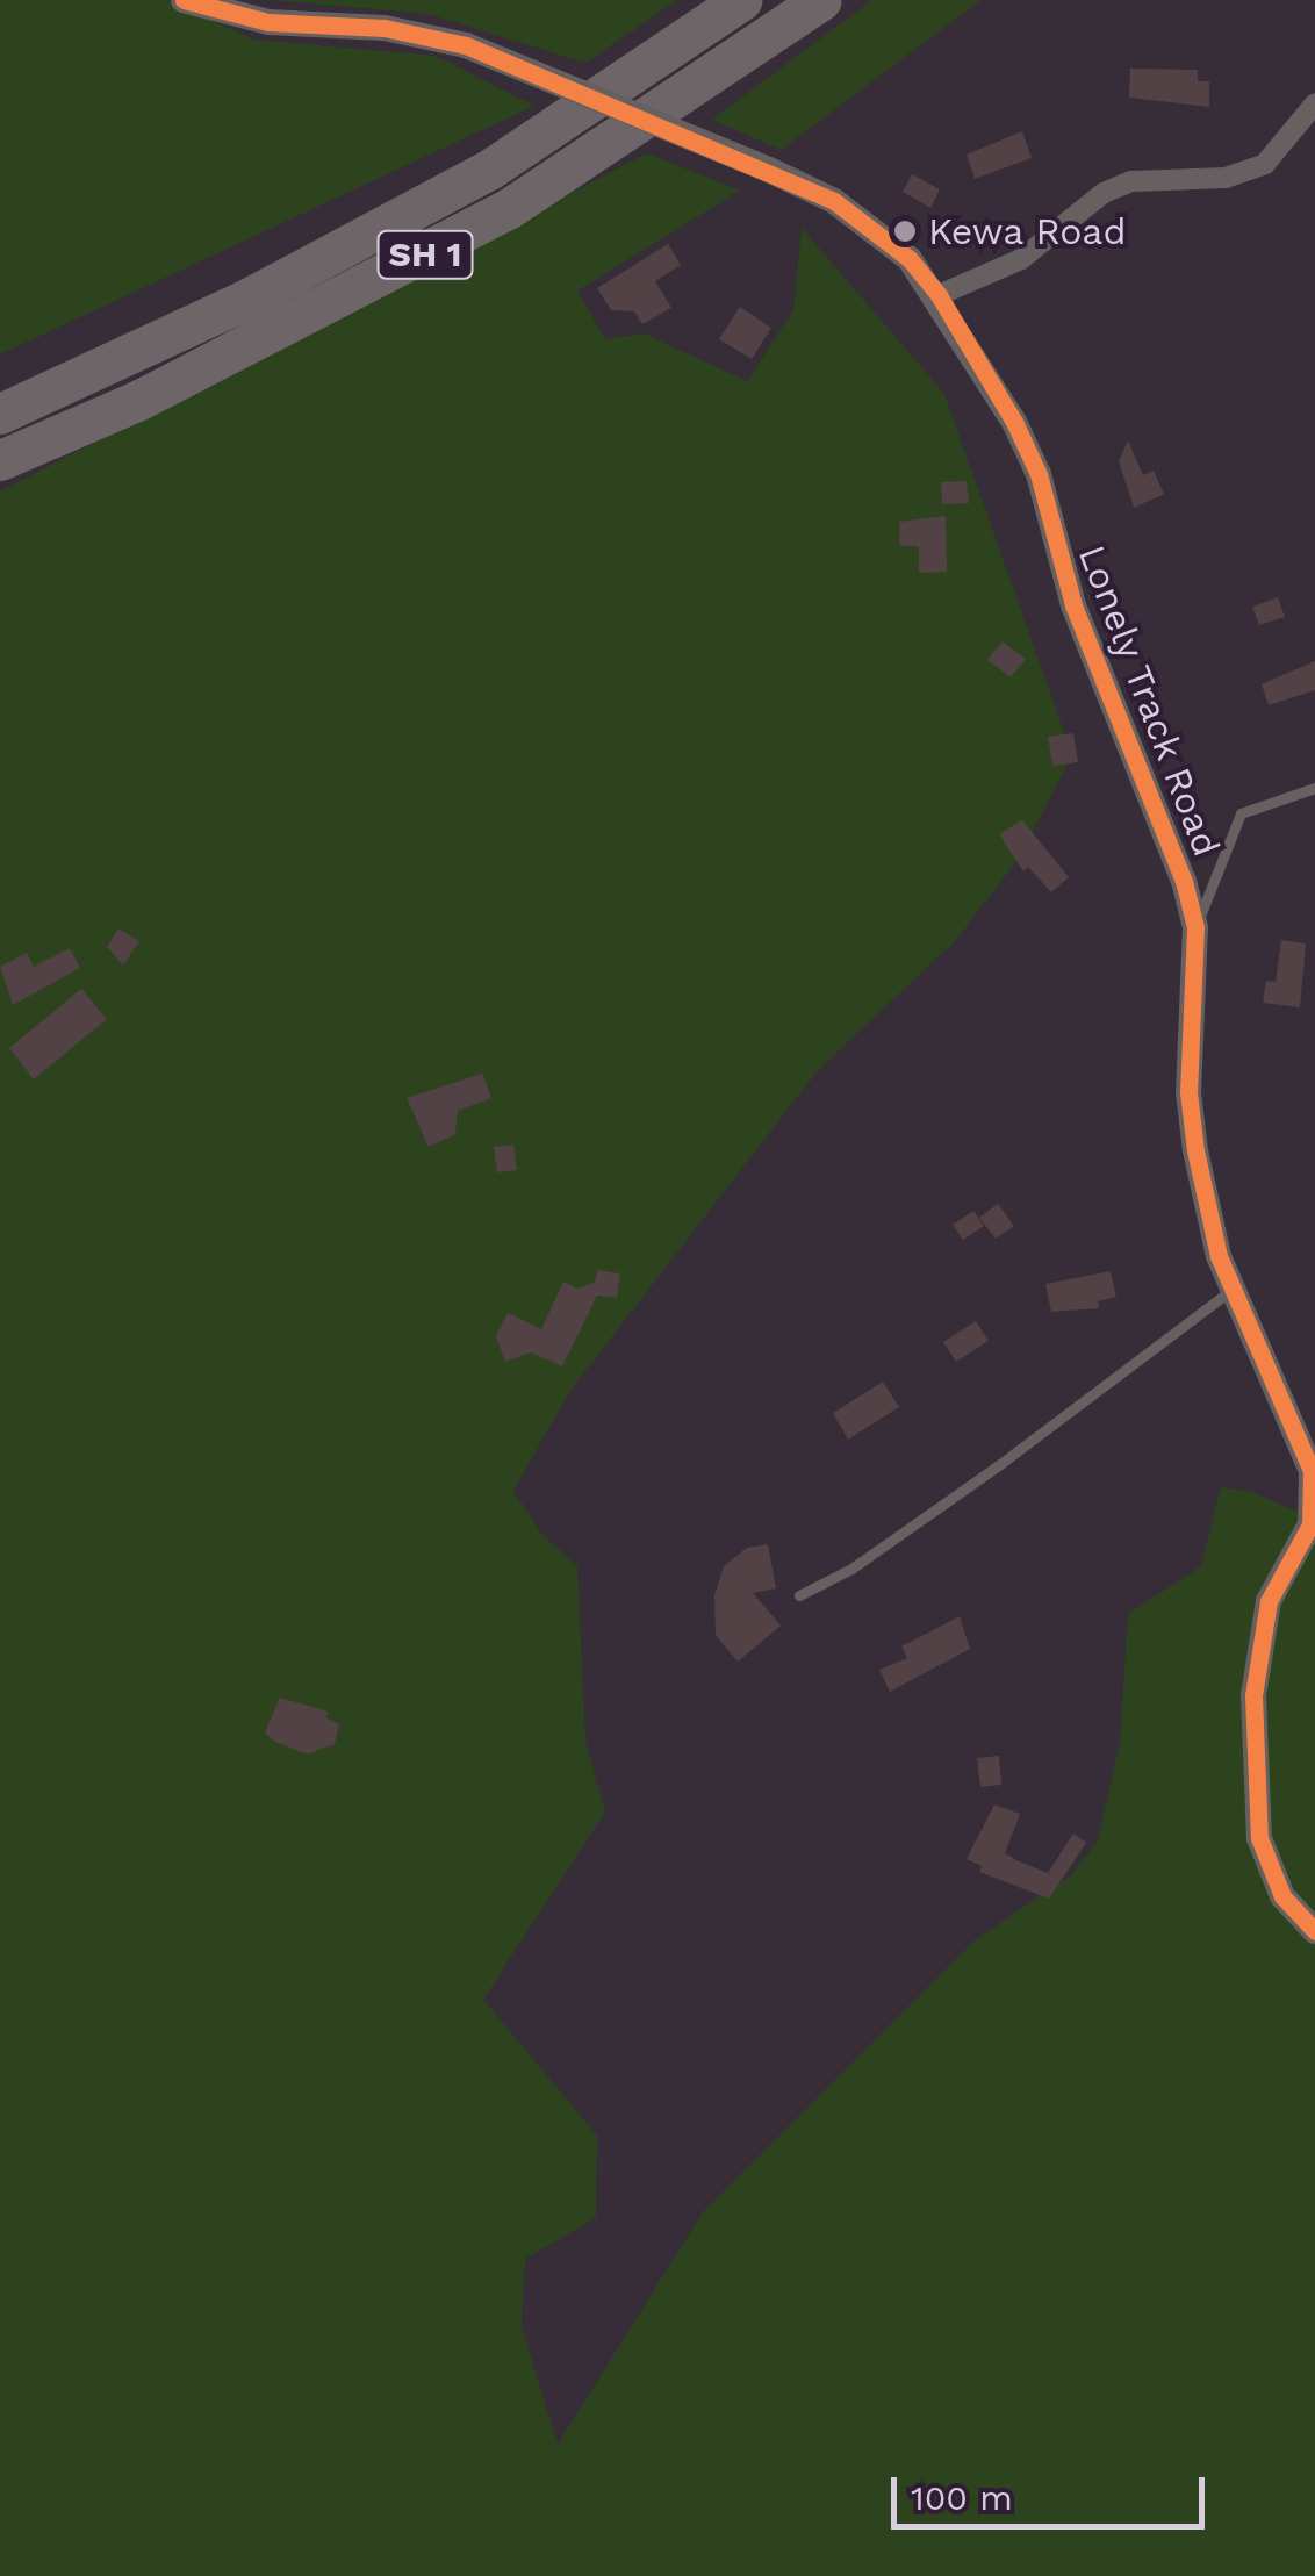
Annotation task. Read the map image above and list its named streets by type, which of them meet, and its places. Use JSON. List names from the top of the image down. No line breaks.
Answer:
{"streets":{"highway":["SH 1"],"street":["Lonely Track Road"]},"places":["Kewa Road"],"scale_bar":"100 m"}
